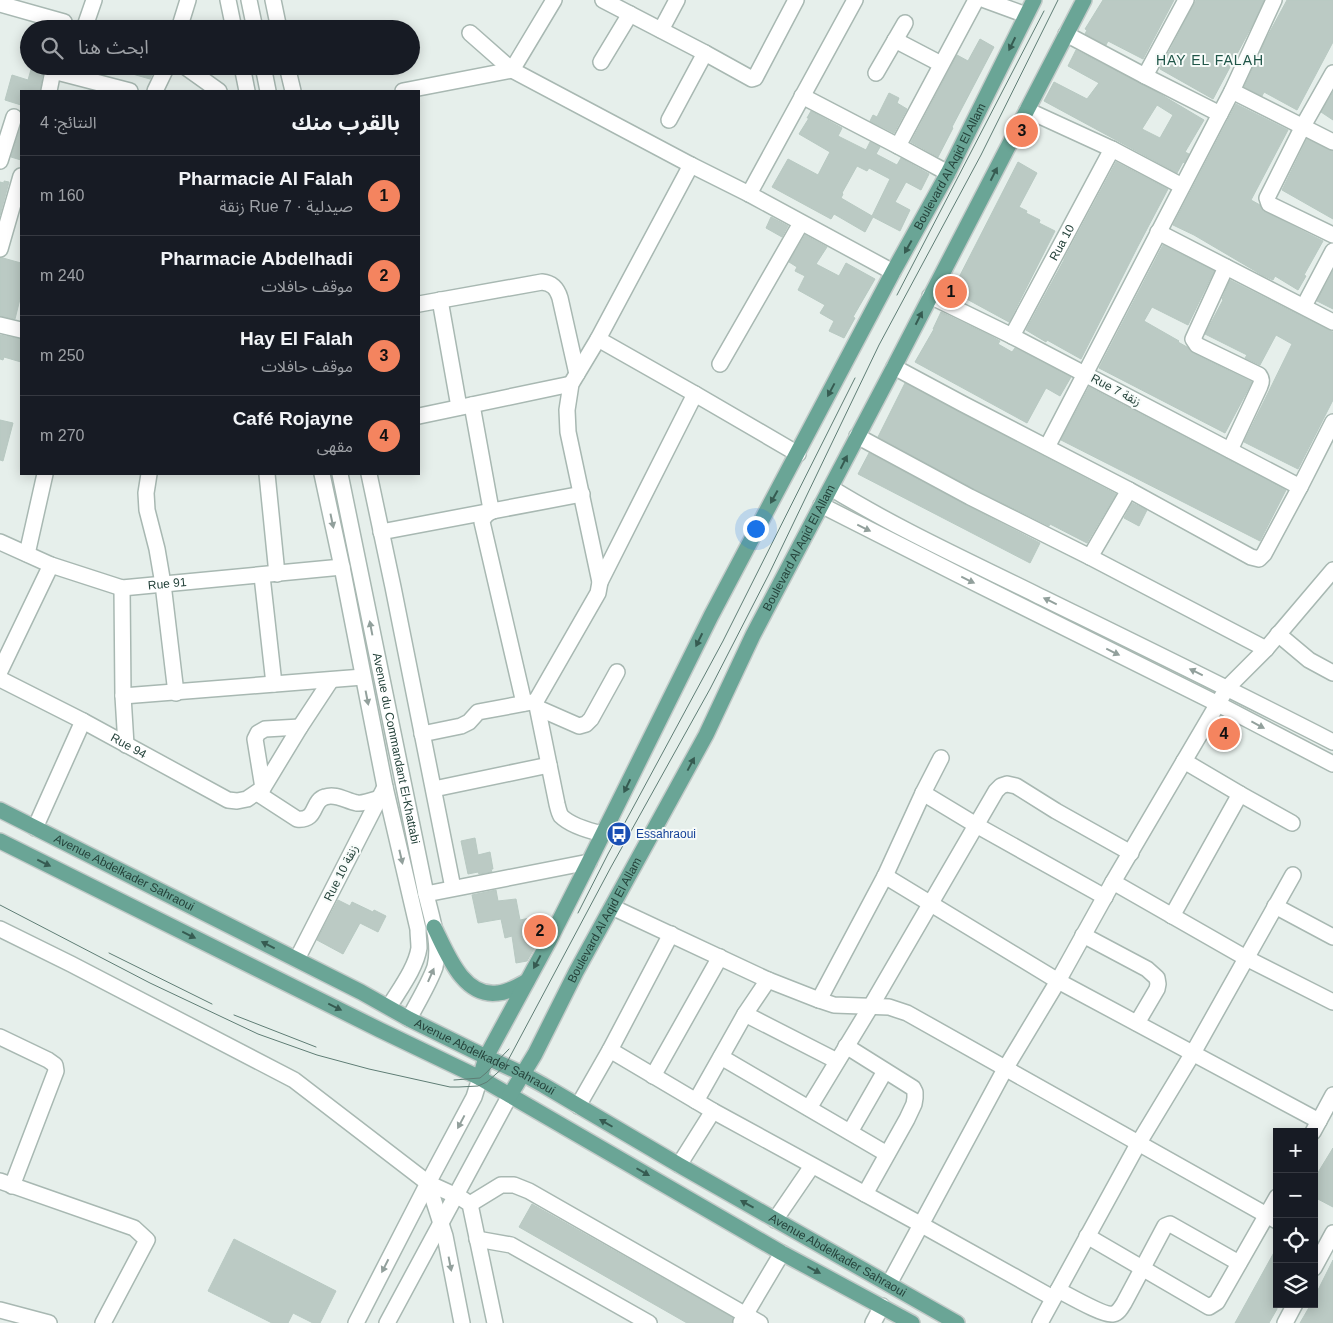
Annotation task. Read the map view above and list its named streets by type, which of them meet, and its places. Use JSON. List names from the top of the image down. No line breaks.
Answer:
{"streets":{"main road":["Boulevard Al Aqid El Allam","Avenue Abdelkader Sahraoui"],"street":["Rua 10","Rue 7 زنقة","Rue 91","Rue 94","Avenue du Commandant El-Khattabi","Rue 10 زنقة"]},"crossings":[["Boulevard Al Aqid El Allam","Rue 7 زنقة"],["Boulevard Al Aqid El Allam","Avenue Abdelkader Sahraoui"],["Rua 10","Rue 7 زنقة"],["Rue 91","Avenue du Commandant El-Khattabi"],["Avenue du Commandant El-Khattabi","Avenue Abdelkader Sahraoui"],["Avenue du Commandant El-Khattabi","Rue 10 زنقة"],["Avenue Abdelkader Sahraoui","Rue 10 زنقة"]],"districts":["HAY EL FALAH"],"places":{"bus stop":["Essahraoui"]},"page":{"search":"ابحث هنا","heading":["بالقرب منك","النتائج: 4"],"pins":["3","1","4","2"],"list":[{"mark":"1","name":"Pharmacie Al Falah","note":"صيدلية · Rue 7 زنقة","value":"160 m"},{"mark":"2","name":"Pharmacie Abdelhadi","note":"موقف حافلات","value":"240 m"},{"mark":"3","name":"Hay El Falah","note":"موقف حافلات","value":"250 m"},{"mark":"4","name":"Café Rojayne","note":"مقهى","value":"270 m"}],"map_buttons":["+","−"]}}
